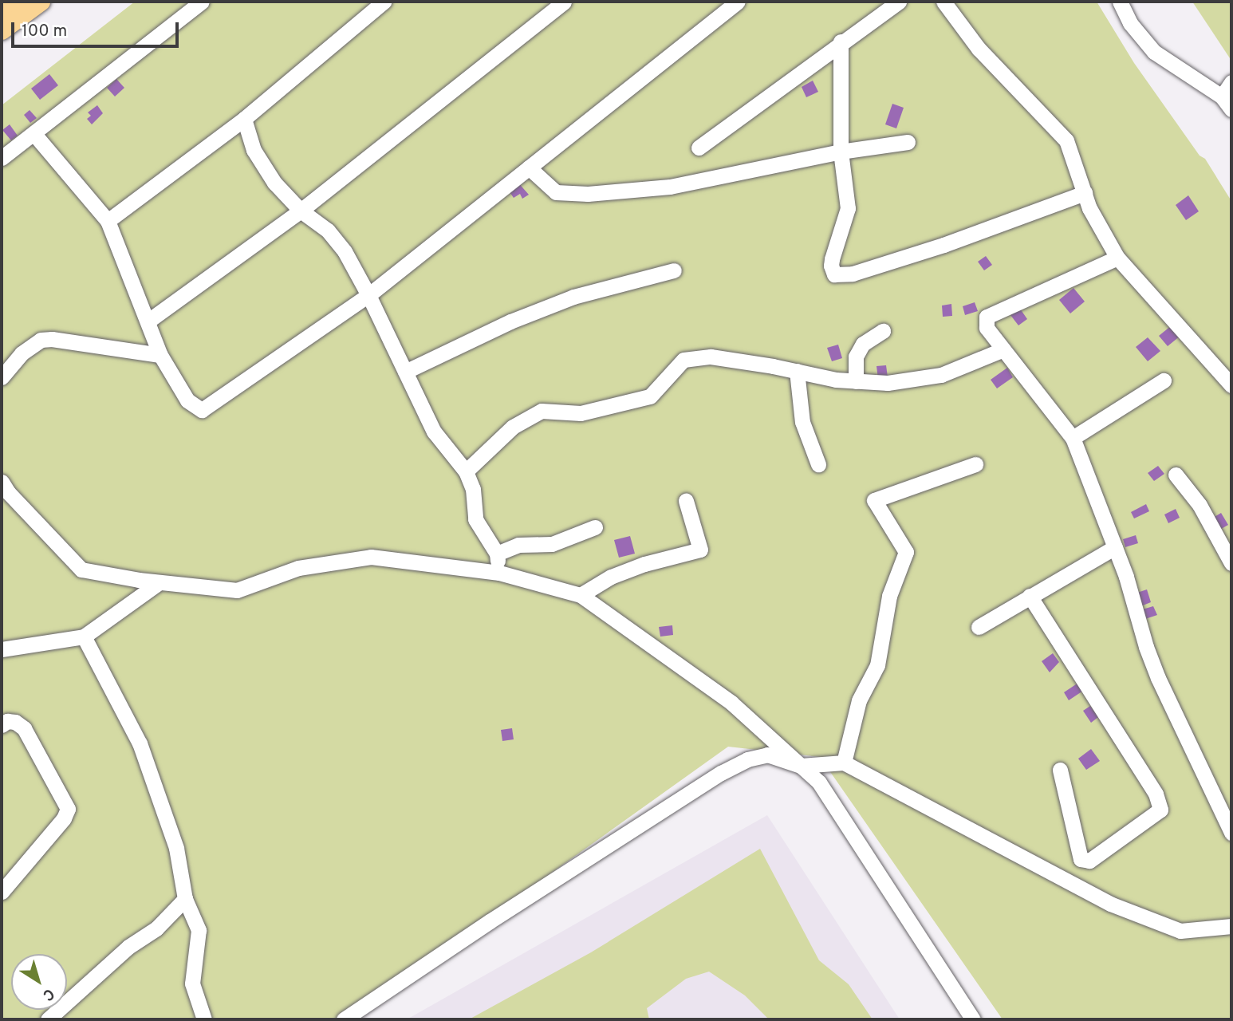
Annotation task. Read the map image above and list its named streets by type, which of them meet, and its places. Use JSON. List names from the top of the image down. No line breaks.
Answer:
{"scale_bar":"100 m","north":"bottom right"}
